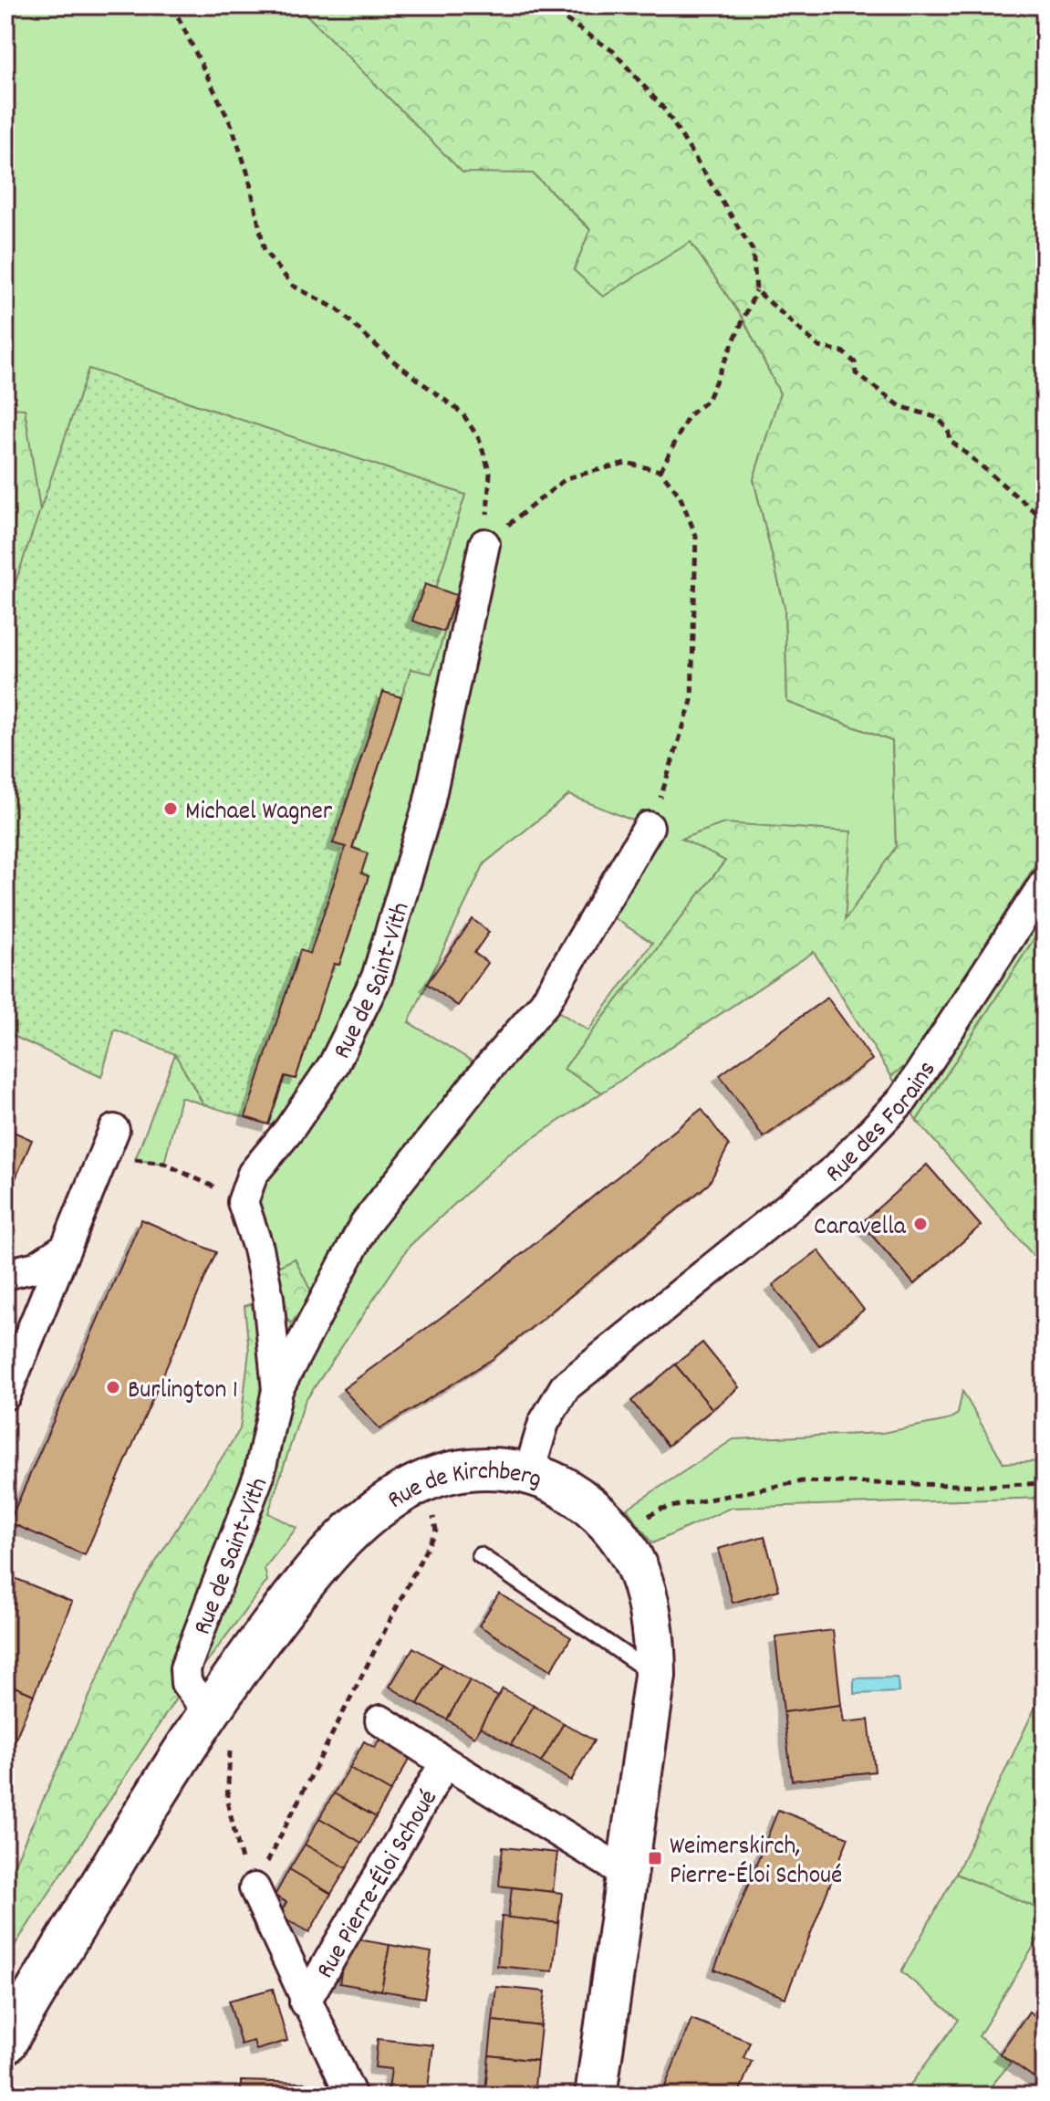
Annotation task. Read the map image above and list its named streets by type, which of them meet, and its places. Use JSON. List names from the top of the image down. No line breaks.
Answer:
{"streets":{"main road":["Rue de Kirchberg"],"street":["Rue de Saint-Vith","Rue des Forains","Rue Pierre-Éloi Schoué"]},"crossings":[["Rue de Saint-Vith","Rue de Kirchberg"],["Rue des Forains","Rue de Kirchberg"],["Rue de Kirchberg","Rue Pierre-Éloi Schoué"]],"places":{"other":["Michael Wagner","Caravella","Burlington 1"],"transit":["Weimerskirch, Pierre-Éloi Schoué"]}}
